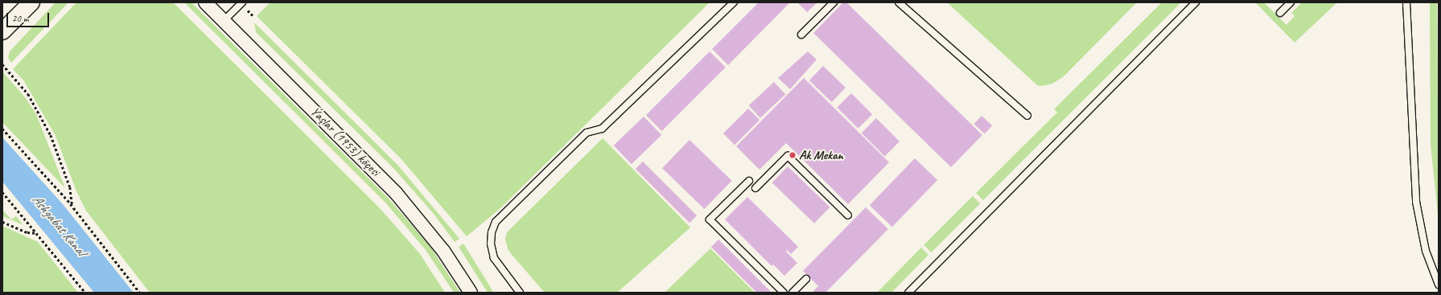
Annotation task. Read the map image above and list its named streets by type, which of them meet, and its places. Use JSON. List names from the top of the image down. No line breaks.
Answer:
{"streets":{"street":["Ýaşlar (1953) köçesi"]},"water":["Ashgabat Kanal"],"places":["Ak Mekan"],"scale_bar":"20 m"}
